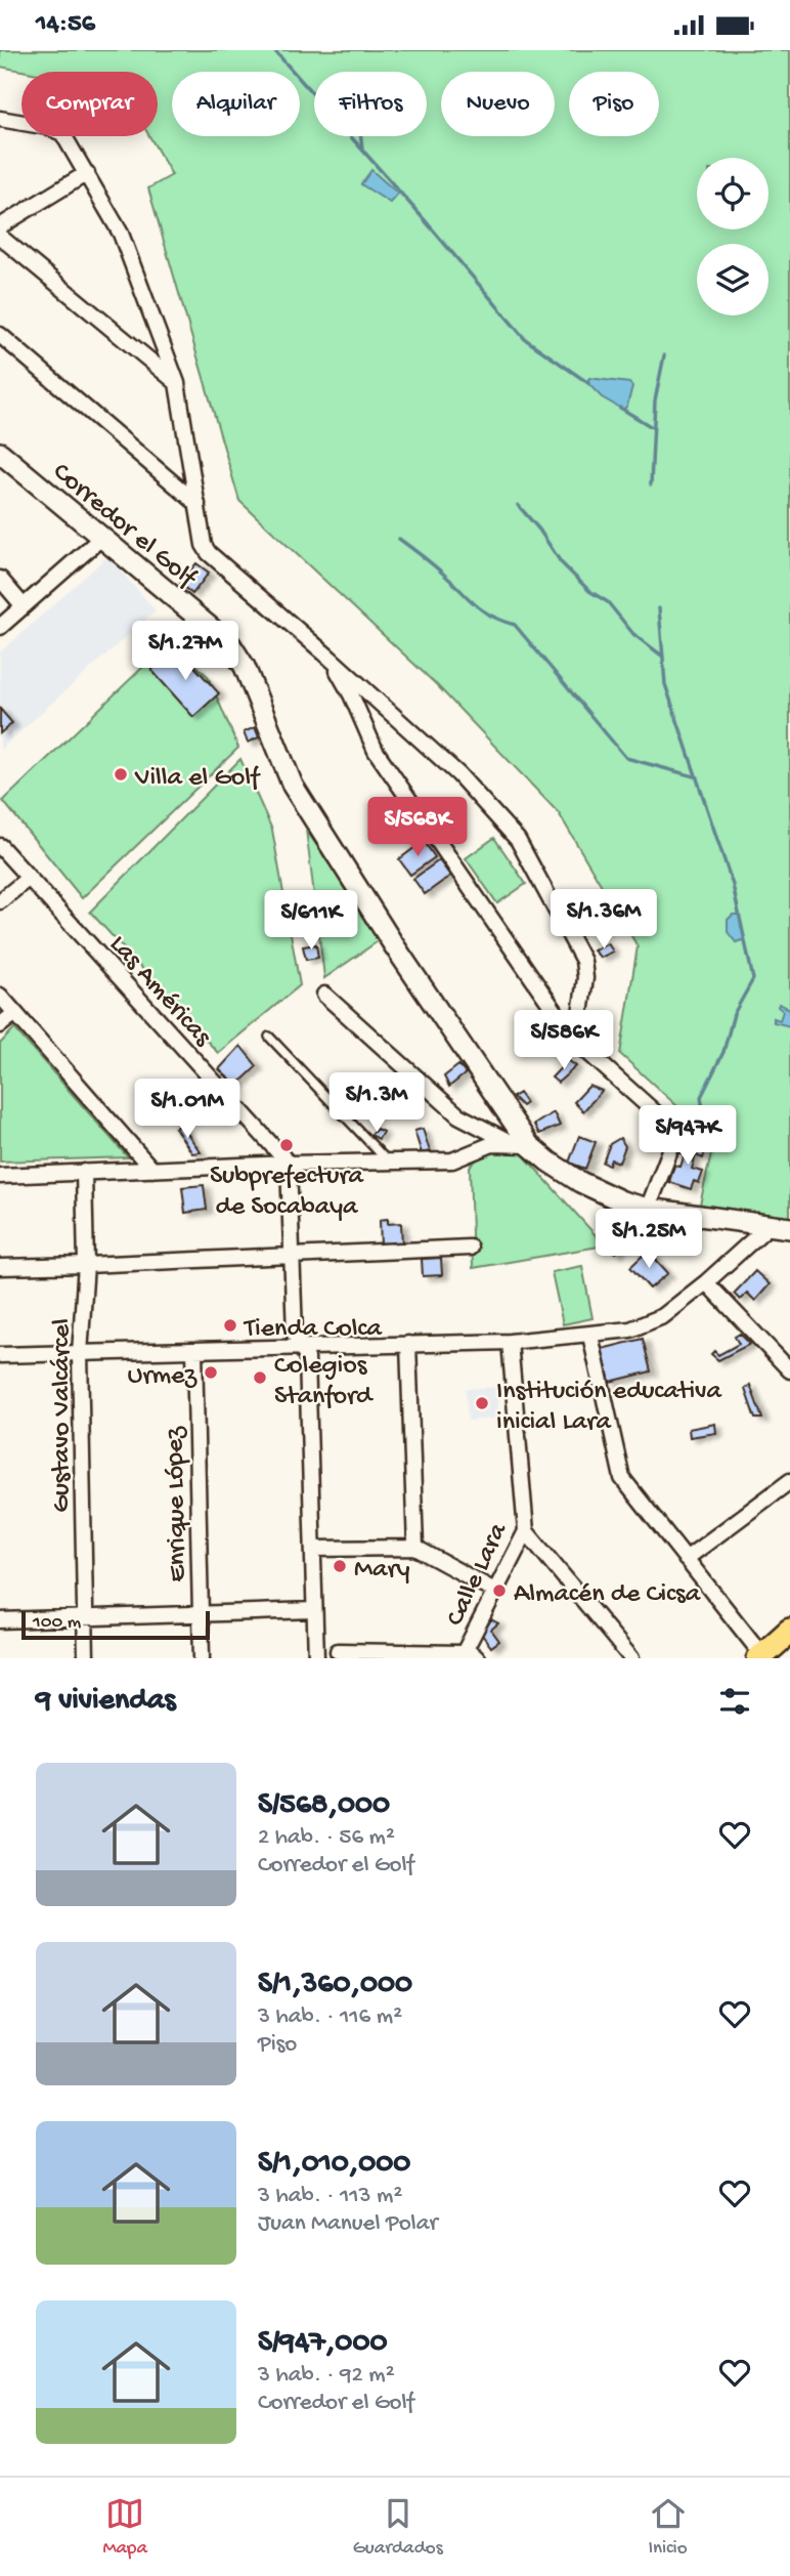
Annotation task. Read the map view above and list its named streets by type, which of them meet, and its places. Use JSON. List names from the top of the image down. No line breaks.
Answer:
{"streets":{"street":["Corredor el Golf","Las Américas","Gustavo Valcárcel","Enrique López","Calle Lara"]},"places":["Villa el Golf","Subprefectura de Socabaya","Tienda Colca","Urmez","Colegios Stanford","Institución educativa inicial Lara","Mary","Almacén de Cicsa"],"scale_bar":"100 m","page":{"status":"14:56","chip":["Comprar","Alquilar","Filtros","Nuevo","Piso"],"price":["S/1.27M","S/568K","S/1.36M","S/611K","S/586K","S/1.3M","S/1.01M","S/947K","S/1.25M"],"scale":"100 m","heading":"9 viviendas","list":[{"name":"S/568,000","note":"2 hab. · 56 m² · Corredor el Golf"},{"name":"S/1,360,000","note":"3 hab. · 116 m² · Piso"},{"name":"S/1,010,000","note":"3 hab. · 113 m² · Juan Manuel Polar"},{"name":"S/947,000","note":"3 hab. · 92 m² · Corredor el Golf"}],"tabs":["Mapa","Guardados","Inicio"]}}
